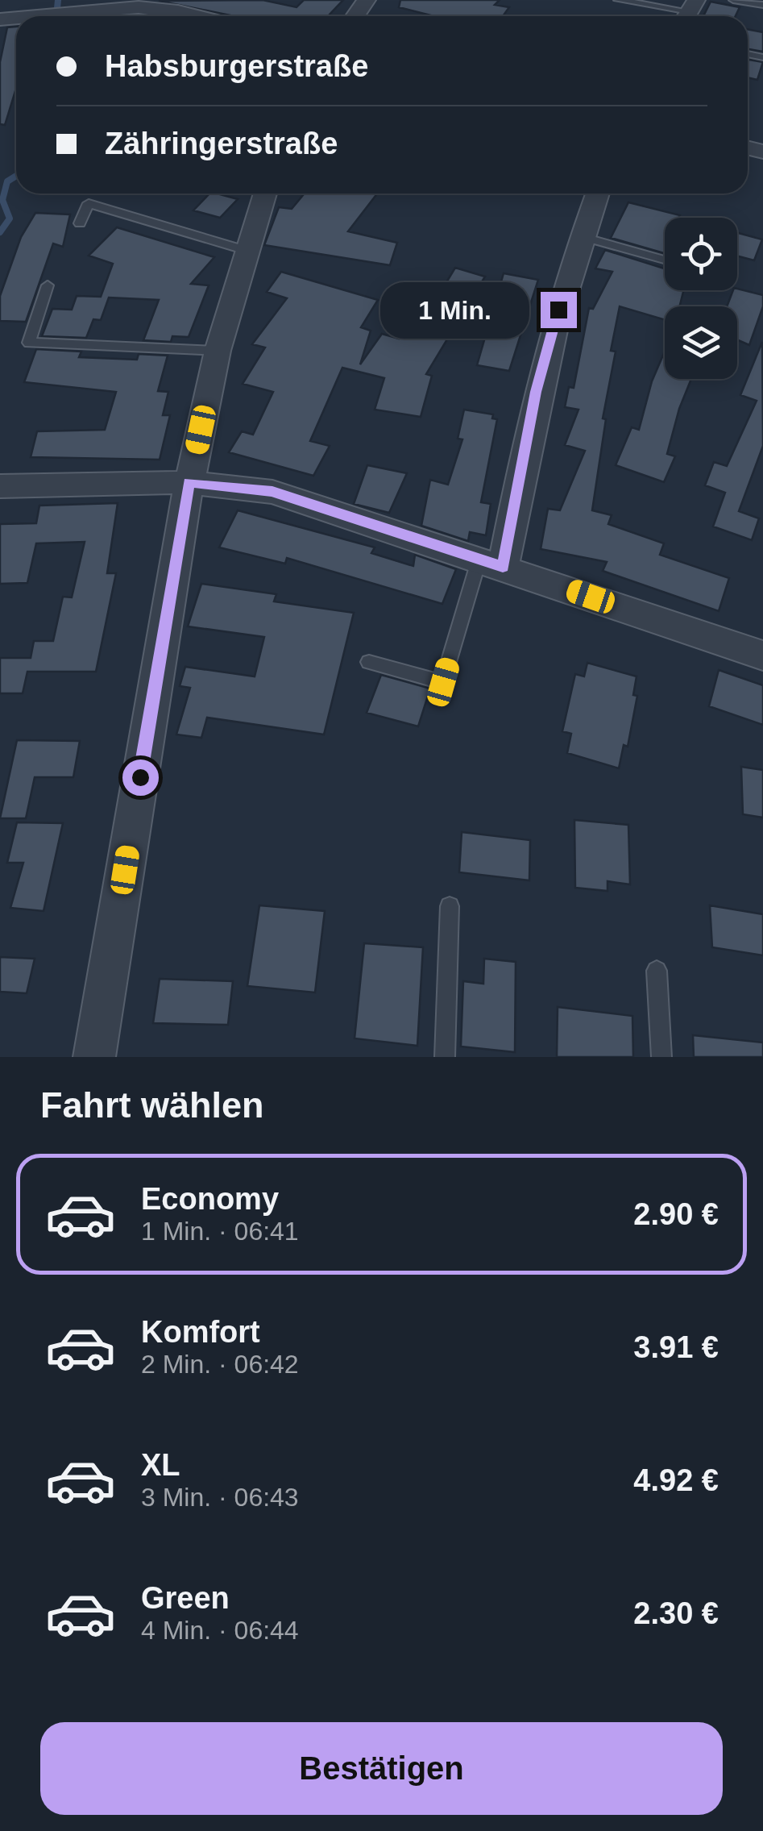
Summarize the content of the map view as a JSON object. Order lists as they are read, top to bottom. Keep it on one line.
{"page":{"banner":["Habsburgerstraße","Zähringerstraße"],"bubble":"1 Min.","heading":"Fahrt wählen","list":[{"name":"Economy","note":"1 Min. · 06:41","value":"2.90 €"},{"name":"Komfort","note":"2 Min. · 06:42","value":"3.91 €"},{"name":"XL","note":"3 Min. · 06:43","value":"4.92 €"},{"name":"Green","note":"4 Min. · 06:44","value":"2.30 €"}],"buttons":"Bestätigen"}}
